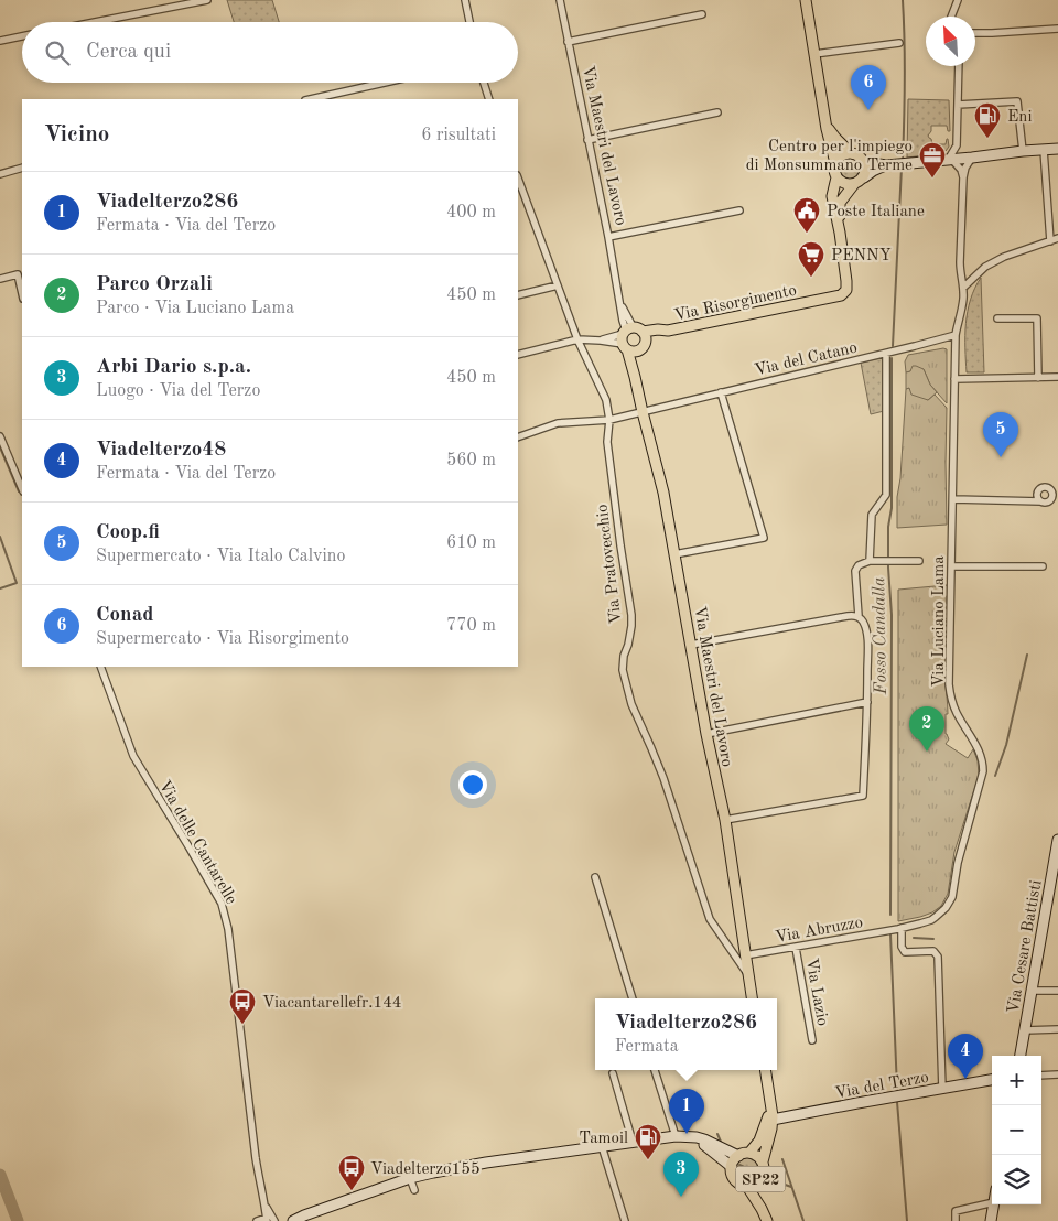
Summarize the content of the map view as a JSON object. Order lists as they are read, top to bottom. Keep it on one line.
{"streets":{"main road":["Via Maestri del Lavoro","Via Risorgimento","SP22"],"street":["Via del Catano","Via Pratovecchio","Via Luciano Lama","Via delle Cantarelle","Via Abruzzo","Via Cesare Battisti","Via Lazio","Via del Terzo"]},"crossings":[["Via Maestri del Lavoro","Via Risorgimento"],["Via Maestri del Lavoro","Via del Catano"],["Via Maestri del Lavoro","Via Pratovecchio"],["Via Maestri del Lavoro","Via Abruzzo"],["Via del Catano","Via Pratovecchio"],["Via del Catano","Via Luciano Lama"],["Via Luciano Lama","Via Abruzzo"],["Via Abruzzo","Via Lazio"]],"water":["Fosso Candalla"],"places":{"fuel station":["Eni","Tamoil"],"office":["Centro per l'impiego di Monsummano Terme"],"public building":["Poste Italiane"],"supermarket":["PENNY"],"bus stop":["Viacantarellefr.144","Viadelterzo155"]},"north":"top left","page":{"search":"Cerca qui","pins":["6","5","2","4","1","3"],"heading":["Vicino","6 risultati"],"list":[{"mark":"1","name":"Viadelterzo286","note":"Fermata · Via del Terzo","value":"400 m"},{"mark":"2","name":"Parco Orzali","note":"Parco · Via Luciano Lama","value":"450 m"},{"mark":"3","name":"Arbi Dario s.p.a.","note":"Luogo · Via del Terzo","value":"450 m"},{"mark":"4","name":"Viadelterzo48","note":"Fermata · Via del Terzo","value":"560 m"},{"mark":"5","name":"Coop.fi","note":"Supermercato · Via Italo Calvino","value":"610 m"},{"mark":"6","name":"Conad","note":"Supermercato · Via Risorgimento","value":"770 m"}],"popup":["Viadelterzo286","Fermata"],"map_buttons":["+","−"]}}
